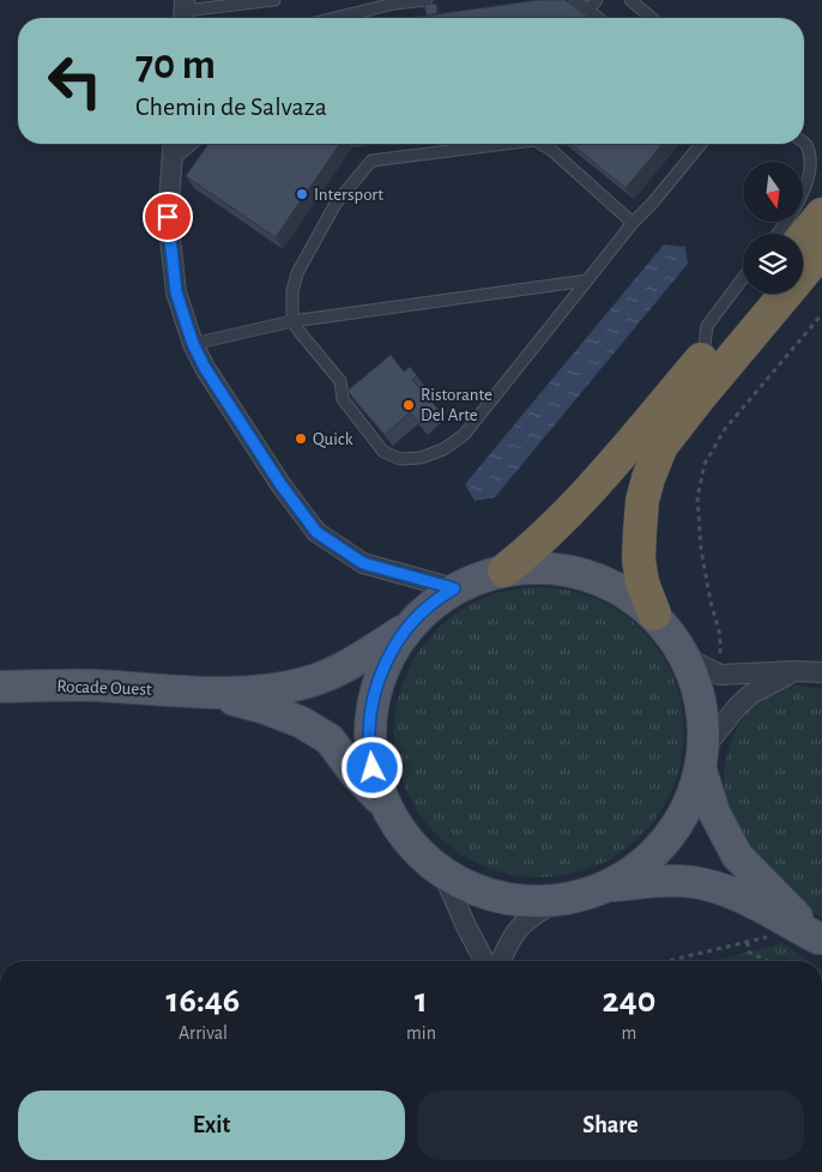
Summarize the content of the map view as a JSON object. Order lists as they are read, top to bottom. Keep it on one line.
{"streets":{"main road":["Rocade Ouest"]},"places":["Intersport","Ristorante Del Arte","Quick"],"north":"bottom","page":{"turn":["70 m","Chemin de Salvaza"],"eta":["16:46","Arrival","1","min","240","m"],"buttons":["Exit","Share"]}}
